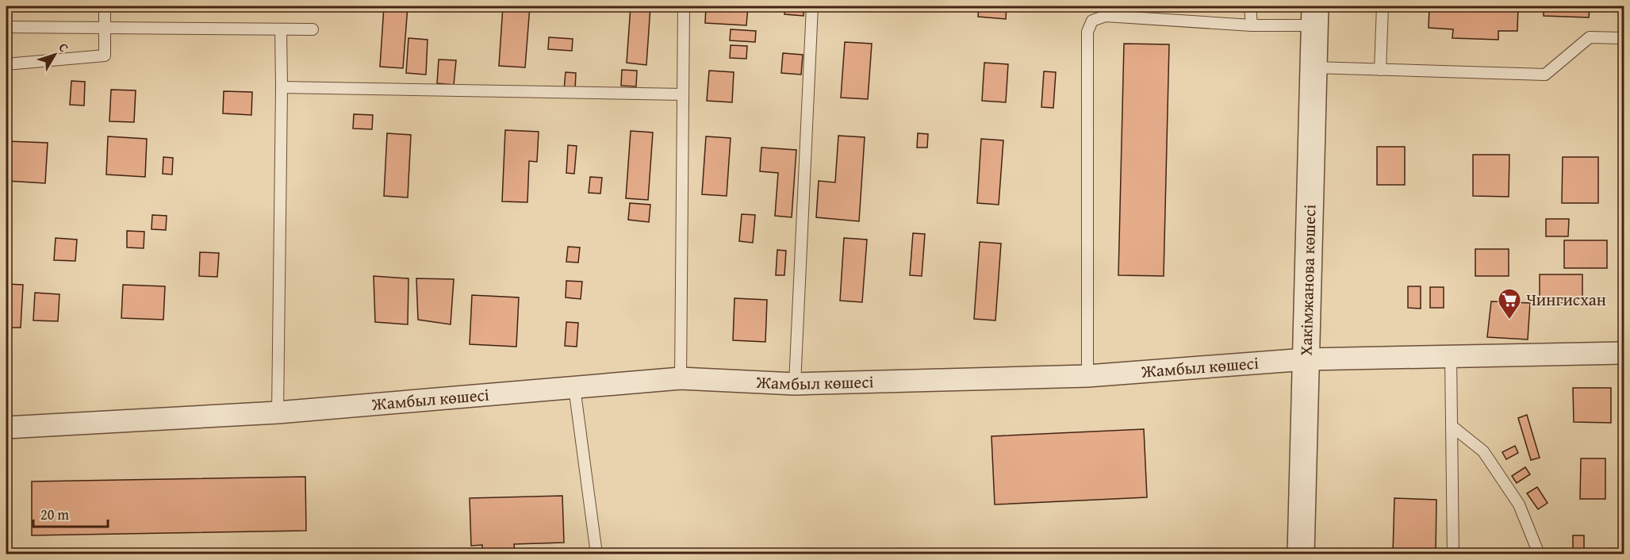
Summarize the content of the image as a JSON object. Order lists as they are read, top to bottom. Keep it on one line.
{"streets":{"street":["Хакімжанова көшесі","Жамбыл көшесі"]},"crossings":[["Хакімжанова көшесі","Жамбыл көшесі"]],"places":{"supermarket":["Чингисхан"]},"scale_bar":"20 m","north":"top right"}
